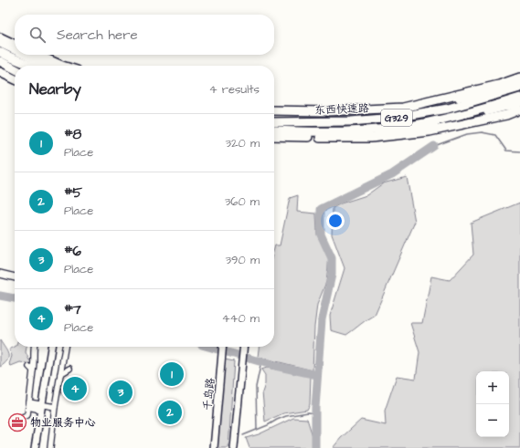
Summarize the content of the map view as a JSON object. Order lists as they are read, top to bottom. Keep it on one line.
{"streets":{"main road":["东西快速路","G329"],"street":["千岛路"]},"places":{"office":["物业服务中心"]},"page":{"search":"Search here","heading":["Nearby","4 results"],"list":[{"mark":"1","name":"#8","note":"Place","value":"320 m"},{"mark":"2","name":"#5","note":"Place","value":"360 m"},{"mark":"3","name":"#6","note":"Place","value":"390 m"},{"mark":"4","name":"#7","note":"Place","value":"440 m"}],"pins":["1","4","3","2"],"map_buttons":["+","−"]}}
